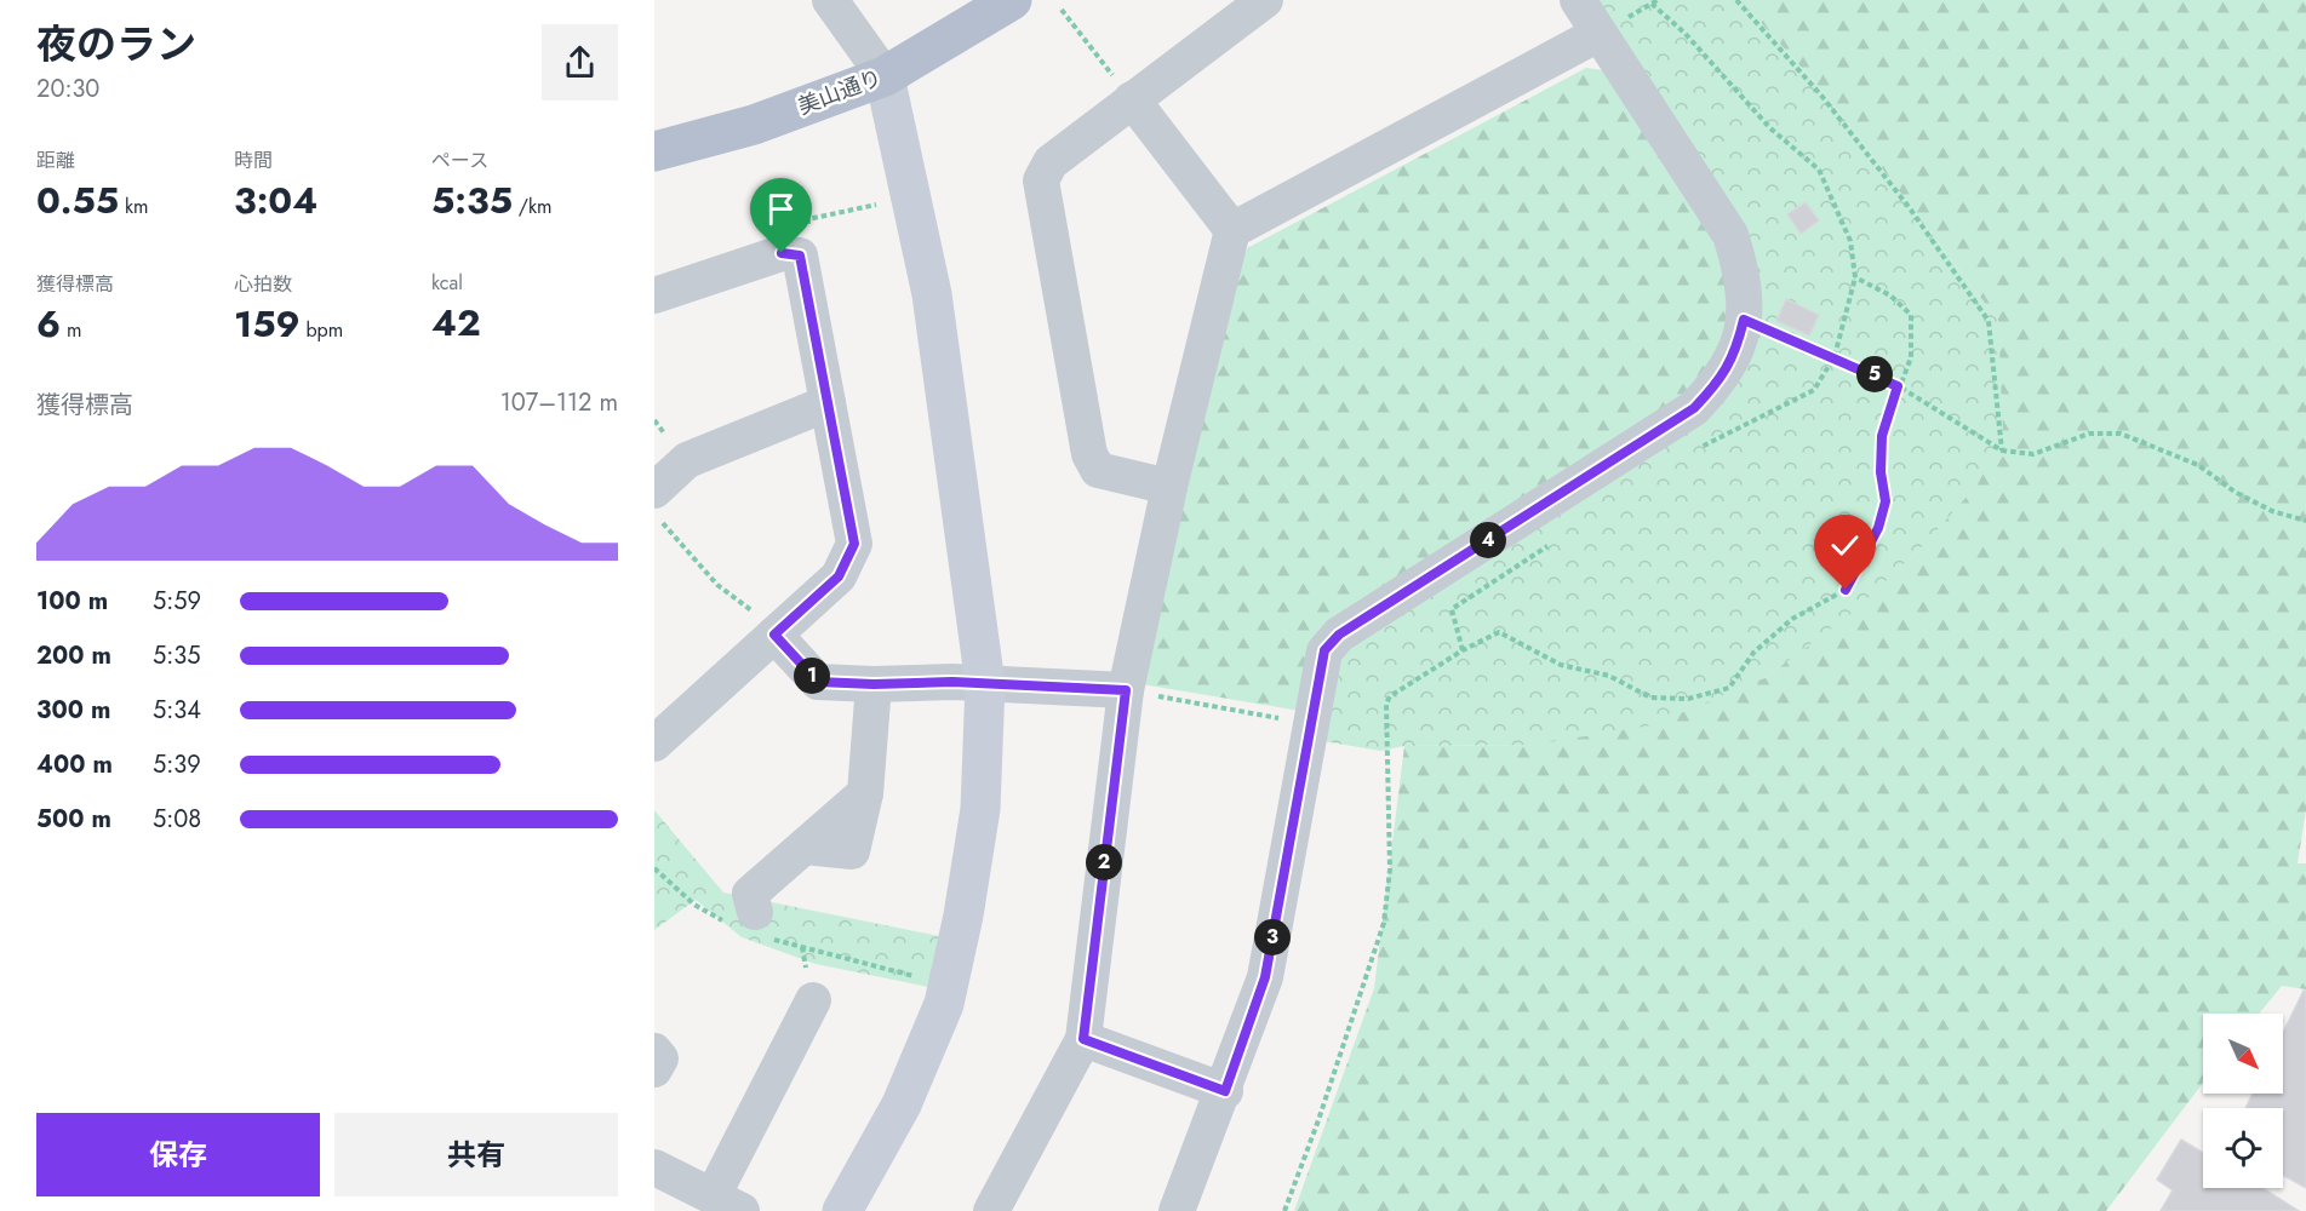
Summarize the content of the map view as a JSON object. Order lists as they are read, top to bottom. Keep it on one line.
{"streets":{"main road":["美山通り"]},"north":"bottom right","page":{"heading":["夜のラン","20:30"],"stats":[["距離","0.55 km"],["時間","3:04"],["ペース","5:35 /km"],["獲得標高","6 m"],["心拍数","159 bpm"],["kcal","42"]],"pins":["5","4","1","2","3"],"chart":["獲得標高","107–112 m"],"list":[{"name":"100 m","note":"5:59"},{"name":"200 m","note":"5:35"},{"name":"300 m","note":"5:34"},{"name":"400 m","note":"5:39"},{"name":"500 m","note":"5:08"}],"buttons":["保存","共有"]}}
